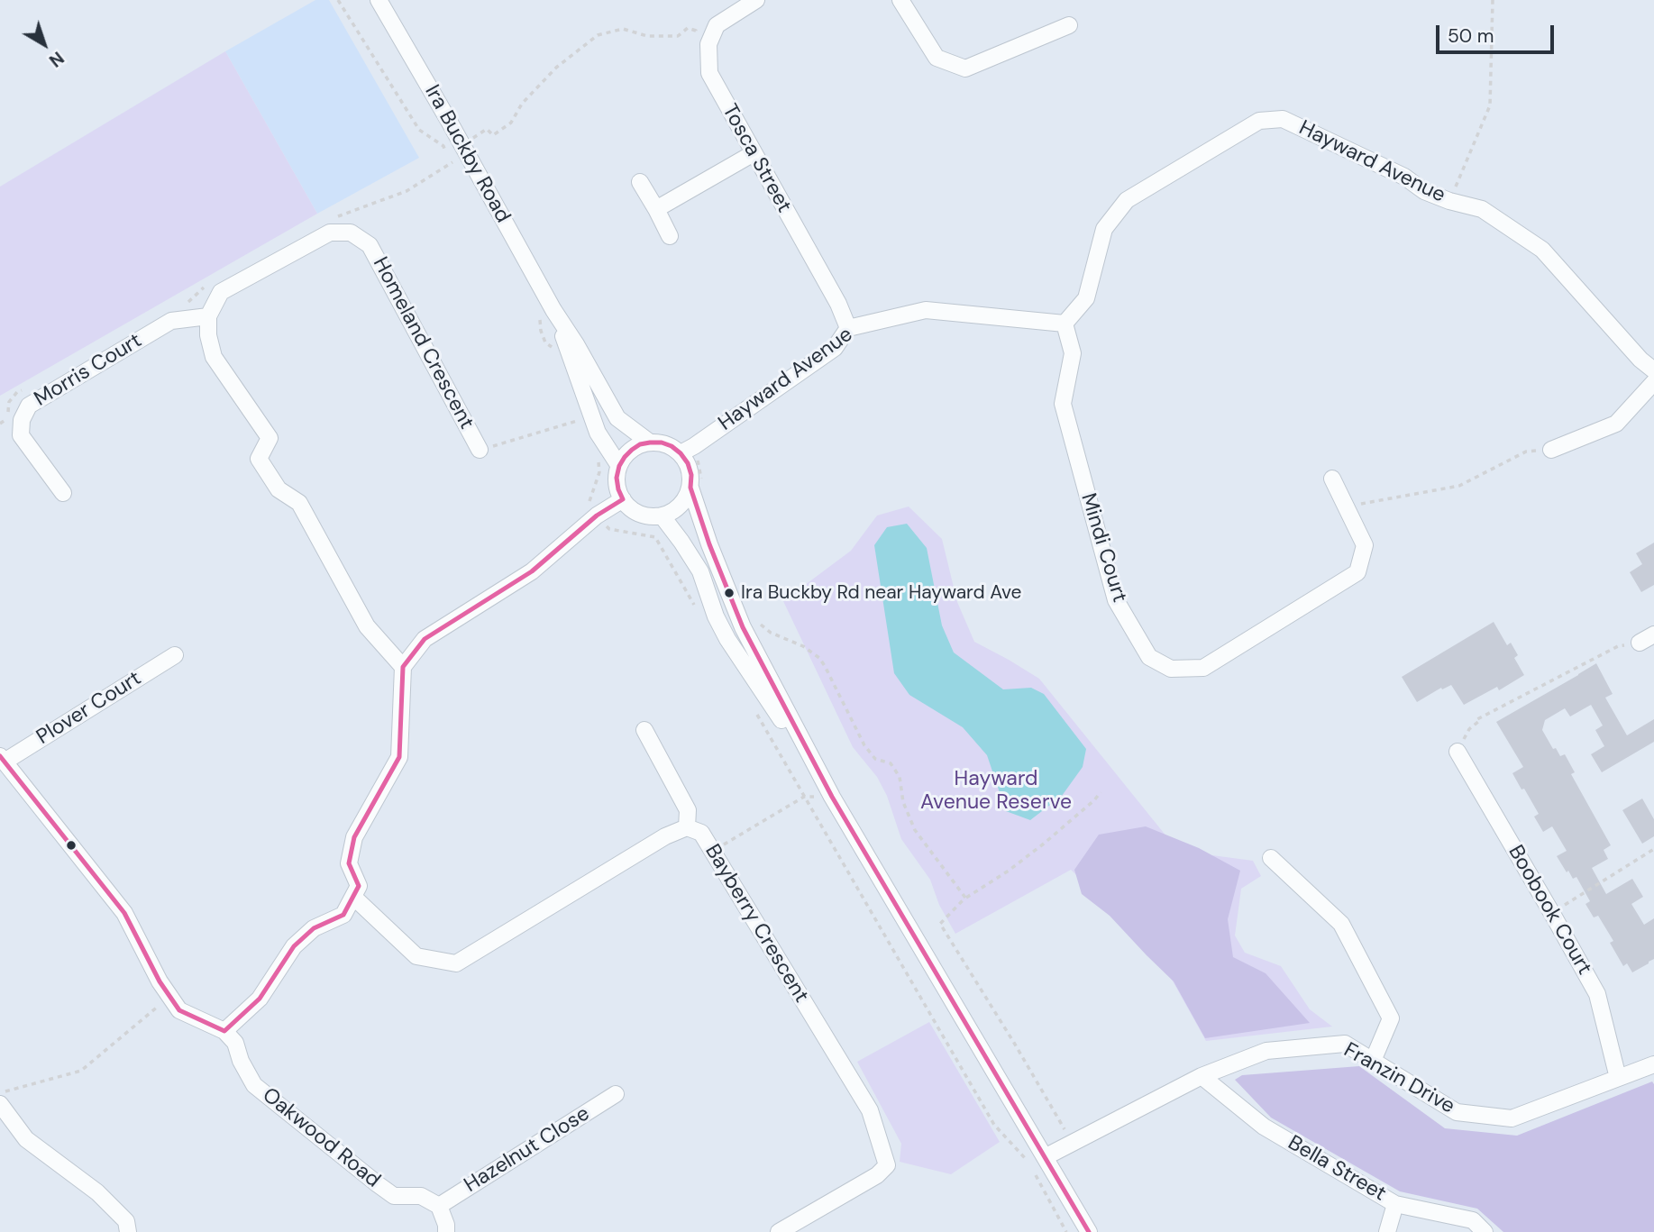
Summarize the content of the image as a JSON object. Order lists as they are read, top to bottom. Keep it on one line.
{"streets":{"street":["Ira Buckby Road","Tosca Street","Hayward Avenue","Homeland Crescent","Morris Court","Mindi Court","Plover Court","Boobook Court","Bayberry Crescent","Franzin Drive","Oakwood Road","Hazelnut Close","Bella Street"]},"crossings":[["Ira Buckby Road","Hayward Avenue"],["Tosca Street","Hayward Avenue"],["Hayward Avenue","Mindi Court"],["Homeland Crescent","Morris Court"],["Boobook Court","Franzin Drive"],["Franzin Drive","Bella Street"],["Oakwood Road","Hazelnut Close"]],"parks":["Hayward Avenue Reserve"],"places":["Ira Buckby Rd near Hayward Ave"],"scale_bar":"50 m","north":"bottom right"}
